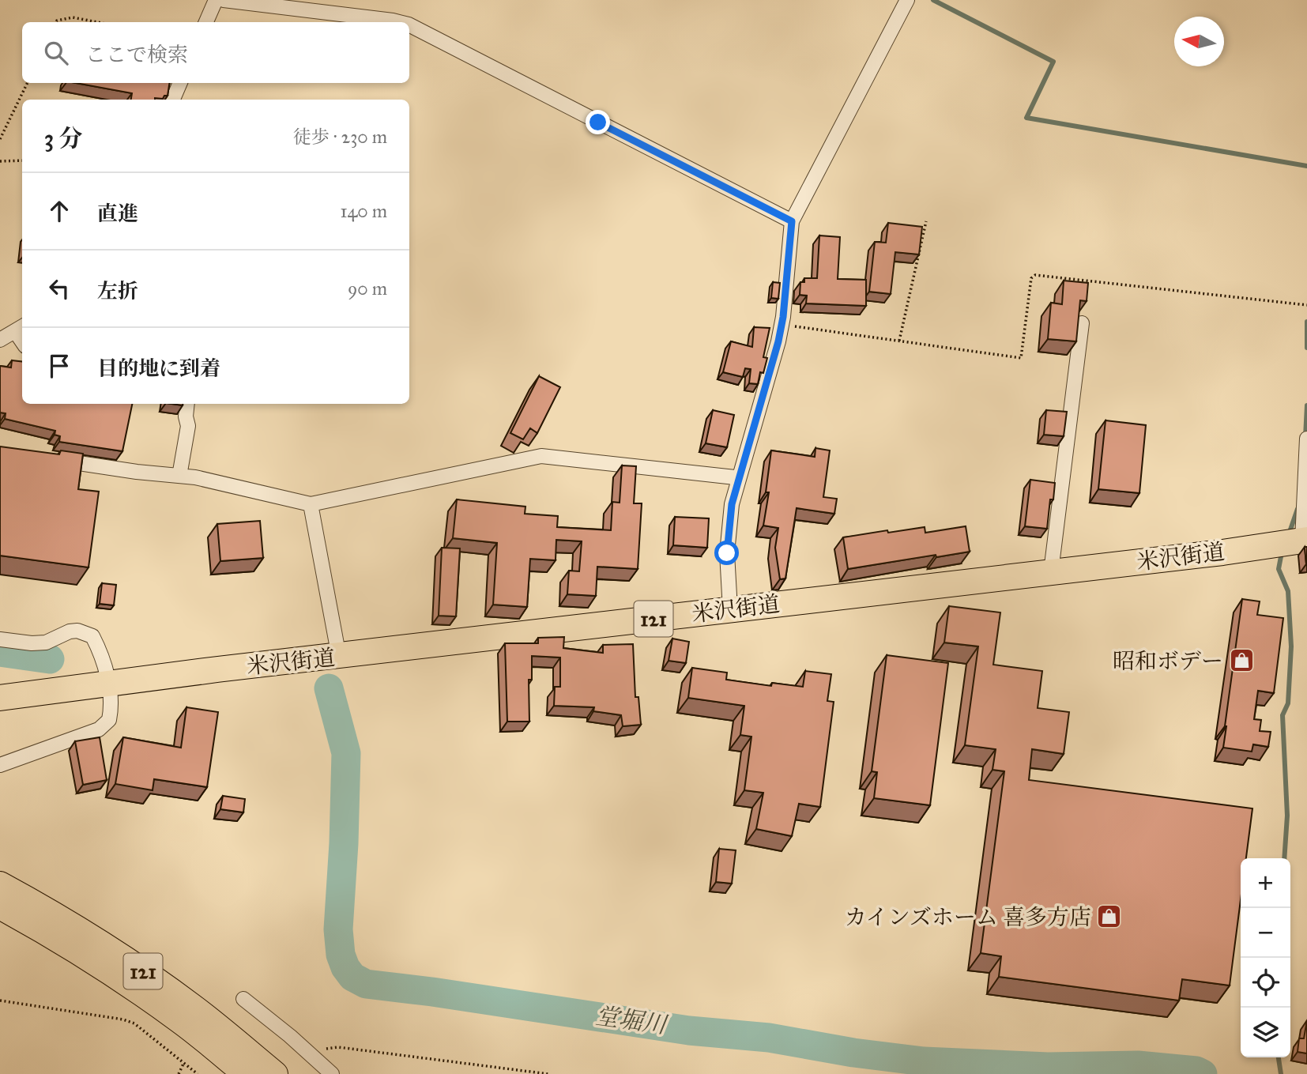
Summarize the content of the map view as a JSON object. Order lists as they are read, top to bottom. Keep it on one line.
{"streets":{"highway":["米沢街道","121"]},"water":["堂堀川"],"places":{"shop":["昭和ボデー","カインズホーム 喜多方店"]},"north":"left","page":{"search":"ここで検索","heading":["3 分","徒歩 · 230 m"],"list":[["直進","140 m"],["左折","90 m"],"目的地に到着"],"map_buttons":["+","−"]}}
